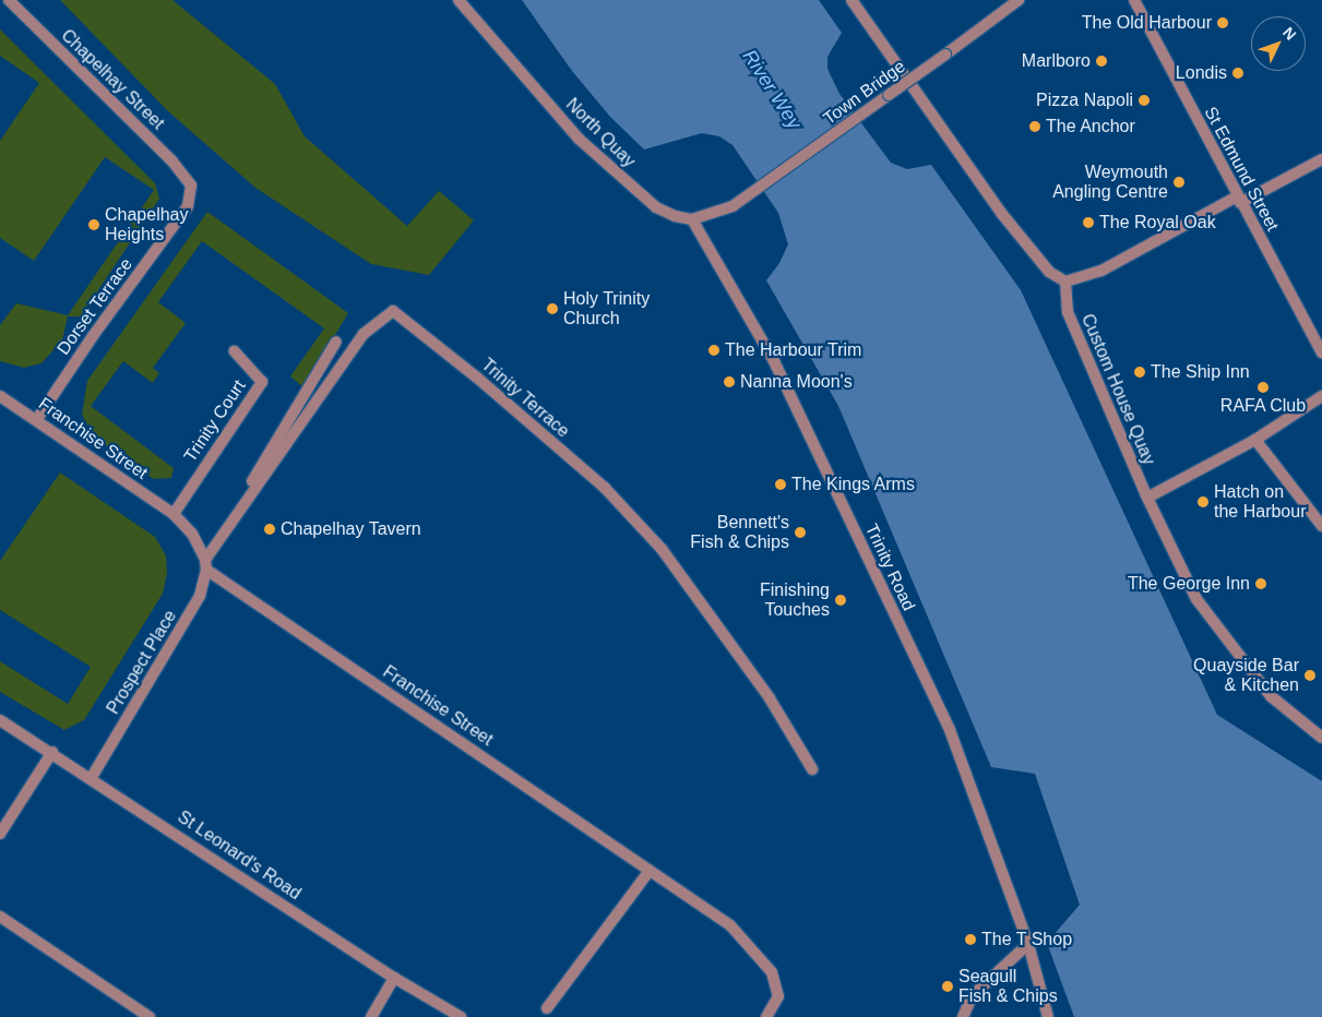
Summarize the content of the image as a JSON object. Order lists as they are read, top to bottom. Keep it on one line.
{"streets":{"street":["Chapelhay Street","Town Bridge","North Quay","St Edmund Street","Dorset Terrace","Custom House Quay","Trinity Terrace","Trinity Court","Franchise Street","Trinity Road","Prospect Place","St Leonard's Road"]},"crossings":[["Chapelhay Street","Dorset Terrace"],["Town Bridge","North Quay"],["Town Bridge","Trinity Road"],["North Quay","Trinity Road"],["Dorset Terrace","Franchise Street"],["Trinity Terrace","Franchise Street"],["Trinity Terrace","Prospect Place"],["Trinity Court","Franchise Street"],["Franchise Street","Prospect Place"],["Prospect Place","St Leonard's Road"]],"water":["River Wey"],"places":["The Old Harbour","Marlboro","Londis","Pizza Napoli","The Anchor","Weymouth Angling Centre","The Royal Oak","Chapelhay Heights","Holy Trinity Church","The Harbour Trim","The Ship Inn","Nanna Moon's","RAFA Club","The Kings Arms","Hatch on the Harbour","Chapelhay Tavern","Bennett's Fish & Chips","The George Inn","Finishing Touches","Quayside Bar & Kitchen","The T Shop","Seagull Fish & Chips"],"north":"top right"}
